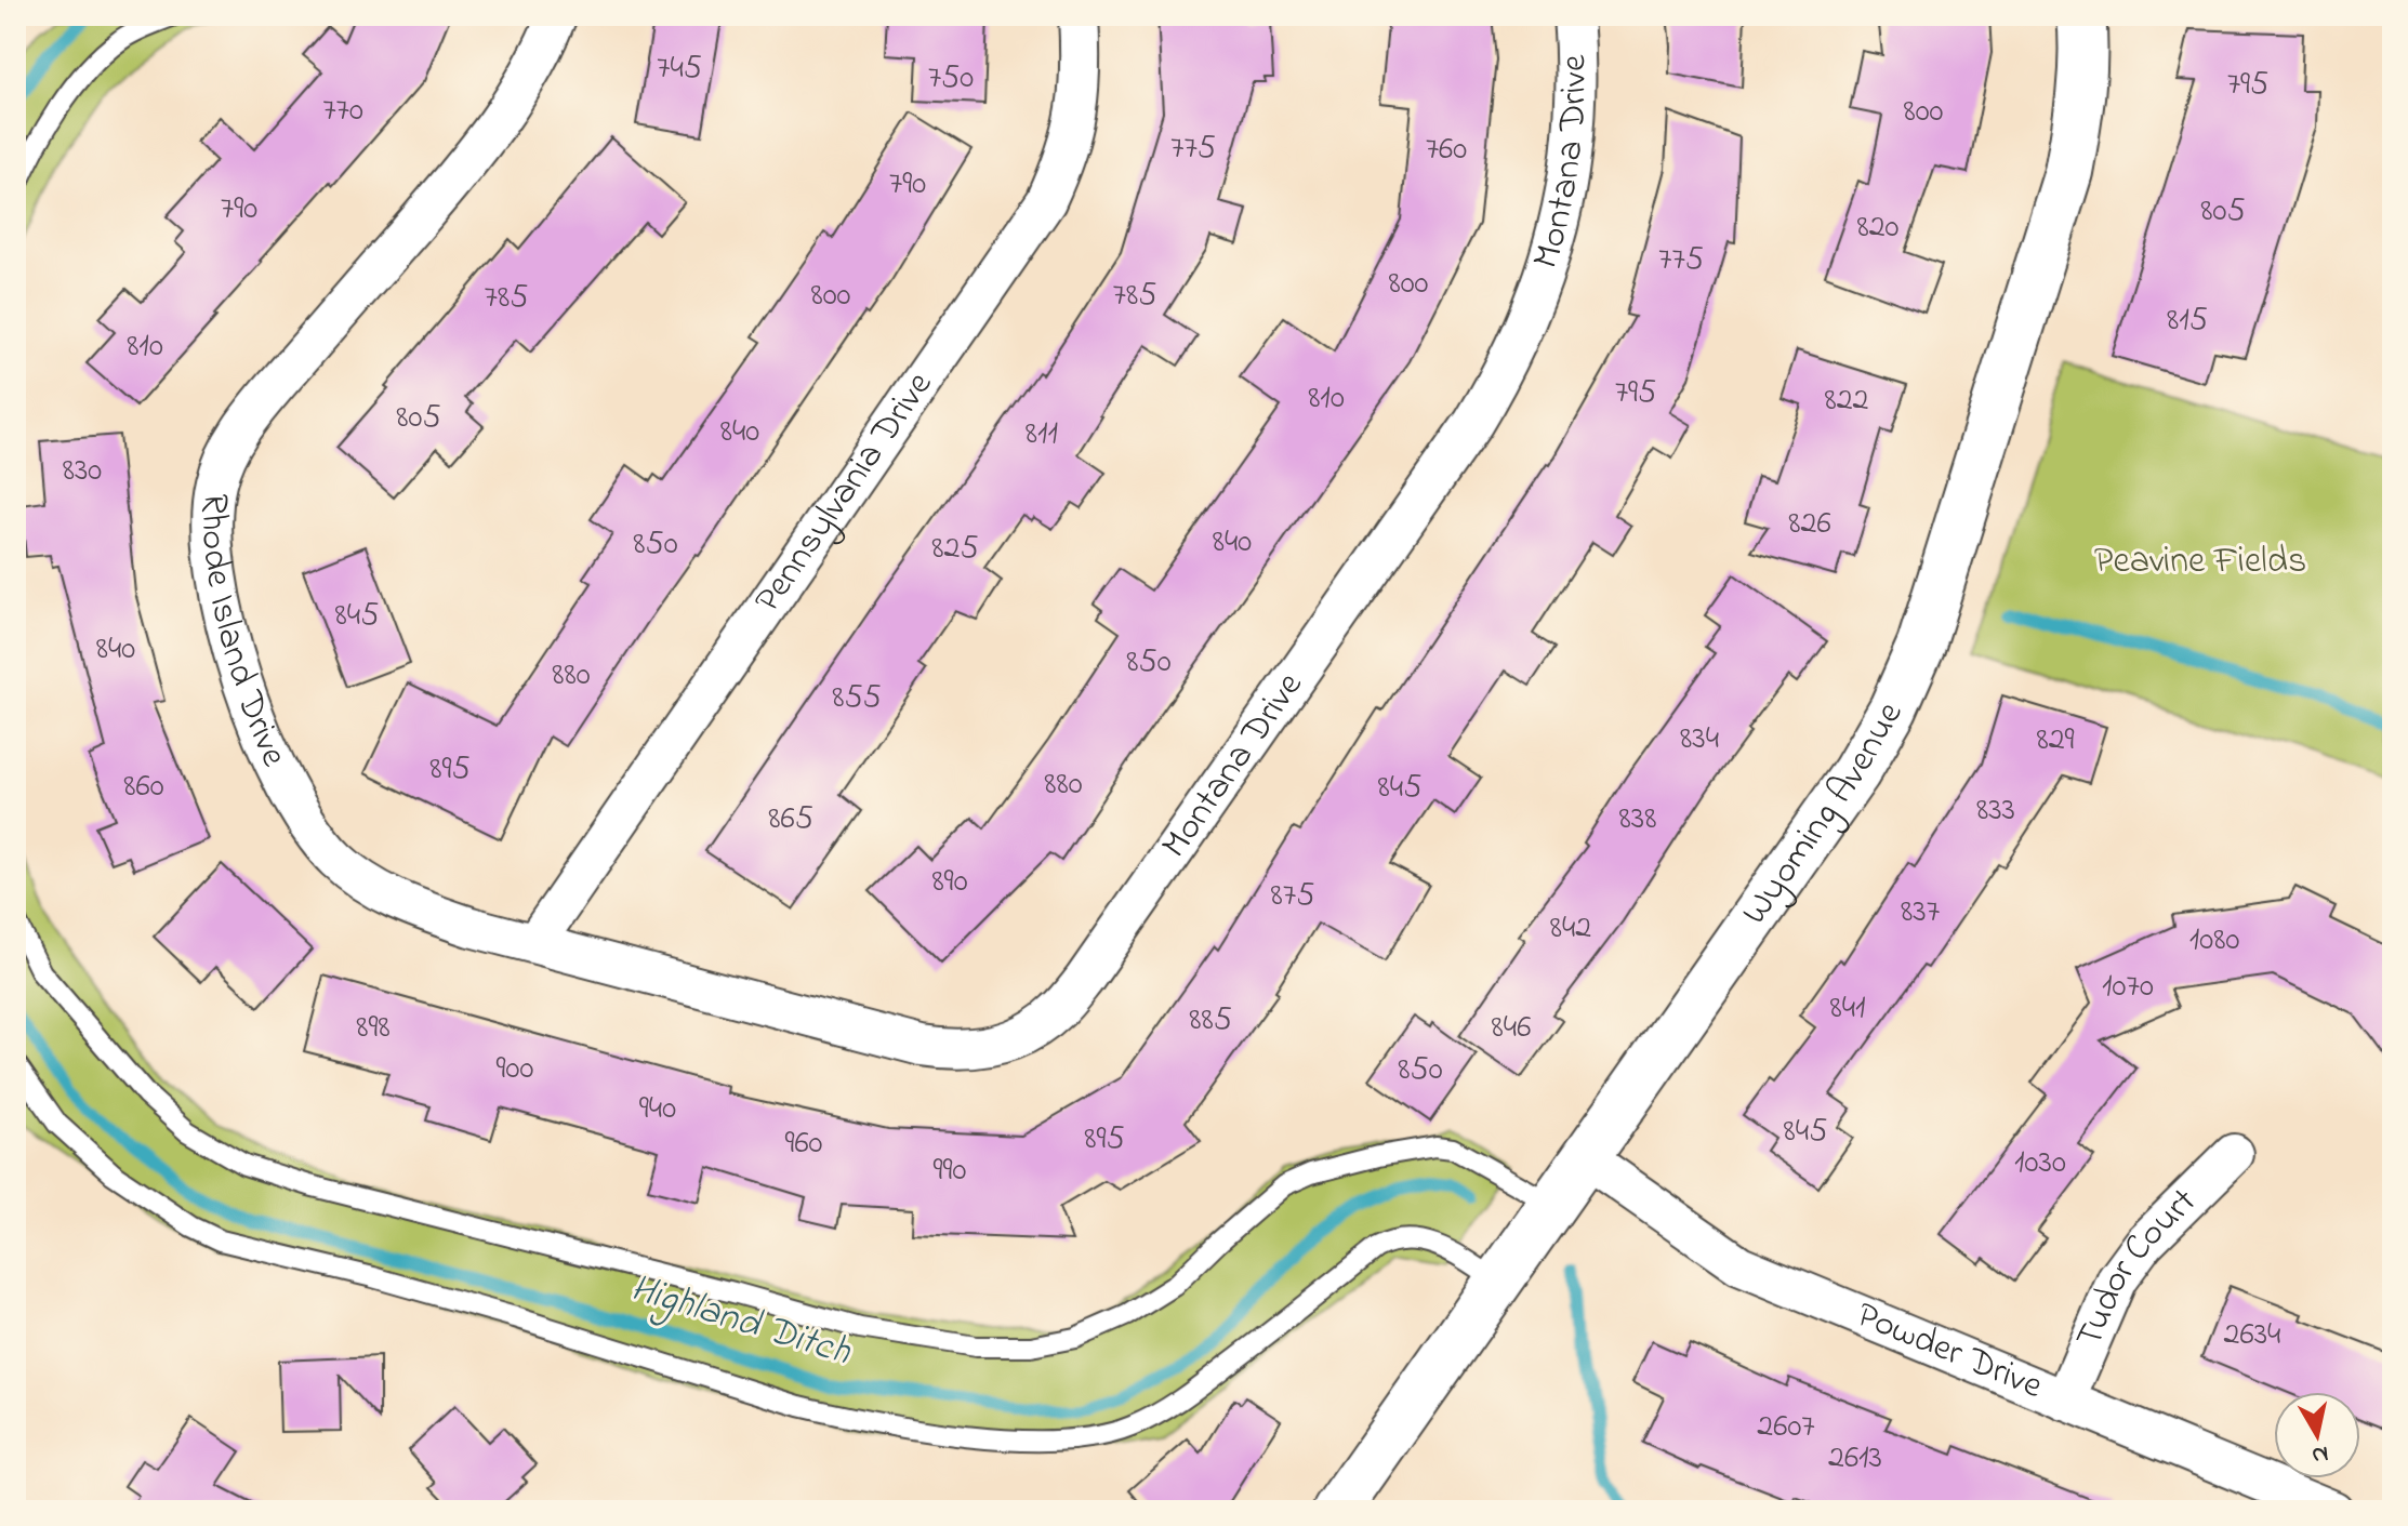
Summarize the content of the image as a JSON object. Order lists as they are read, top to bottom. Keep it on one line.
{"streets":{"street":["Montana Drive","Pennsylvania Drive","Rhode Island Drive","Wyoming Avenue","Tudor Court","Powder Drive"]},"crossings":[["Montana Drive","Pennsylvania Drive"],["Montana Drive","Rhode Island Drive"],["Pennsylvania Drive","Rhode Island Drive"],["Wyoming Avenue","Powder Drive"],["Tudor Court","Powder Drive"]],"water":["Highland Ditch"],"parks":["Peavine Fields"],"house_numbers":["745","750","795","770","800","775","760","790","790","805","820","775","800","800","785","785","815","810","795","810","822","805","840","811","830","826","840","850","825","845","840","850","880","855","834","829","895","880","860","845","833","865","838","890","875","837","842","1080","1070","841","885","898","846","900","850","940","845","895","960","1030","990","2634","2607","2613"],"north":"bottom"}
